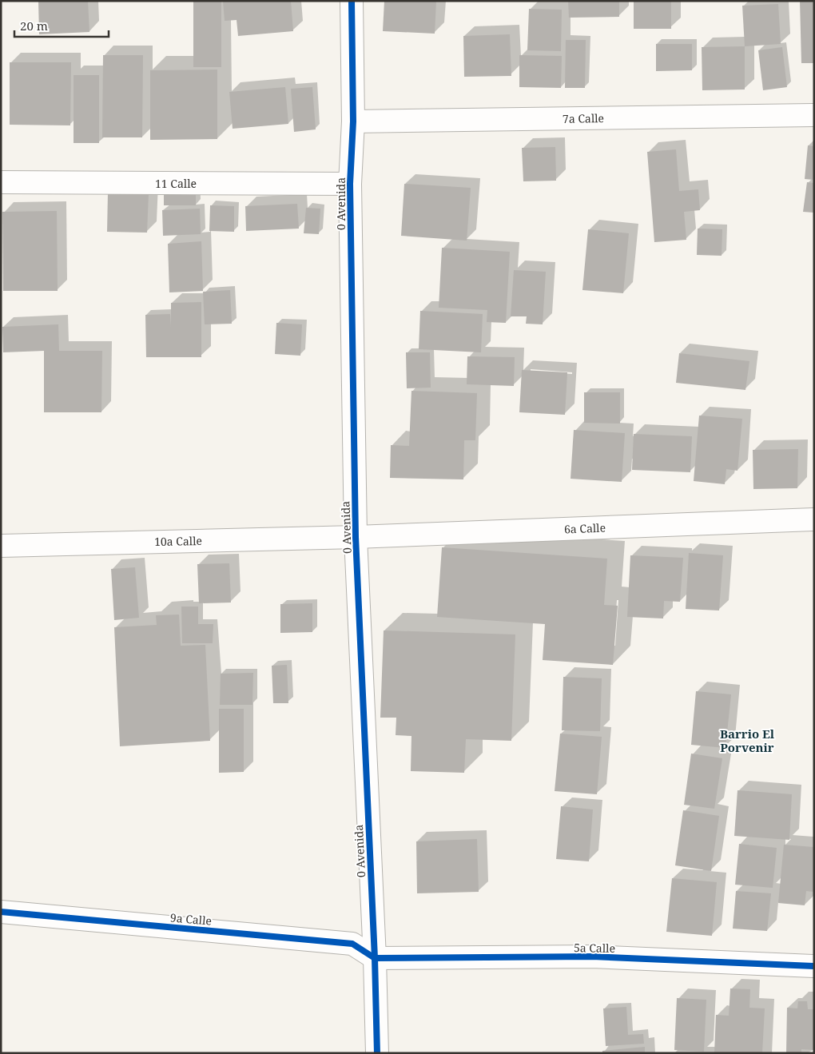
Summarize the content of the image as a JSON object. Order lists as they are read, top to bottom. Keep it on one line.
{"streets":{"street":["7a Calle","11 Calle","0 Avenida","6a Calle","10a Calle","9a Calle","5a Calle"]},"crossings":[["7a Calle","0 Avenida"],["11 Calle","0 Avenida"],["0 Avenida","6a Calle"],["0 Avenida","10a Calle"],["0 Avenida","9a Calle"],["0 Avenida","5a Calle"],["6a Calle","10a Calle"],["9a Calle","5a Calle"]],"districts":["Barrio El Porvenir"],"scale_bar":"20 m"}
